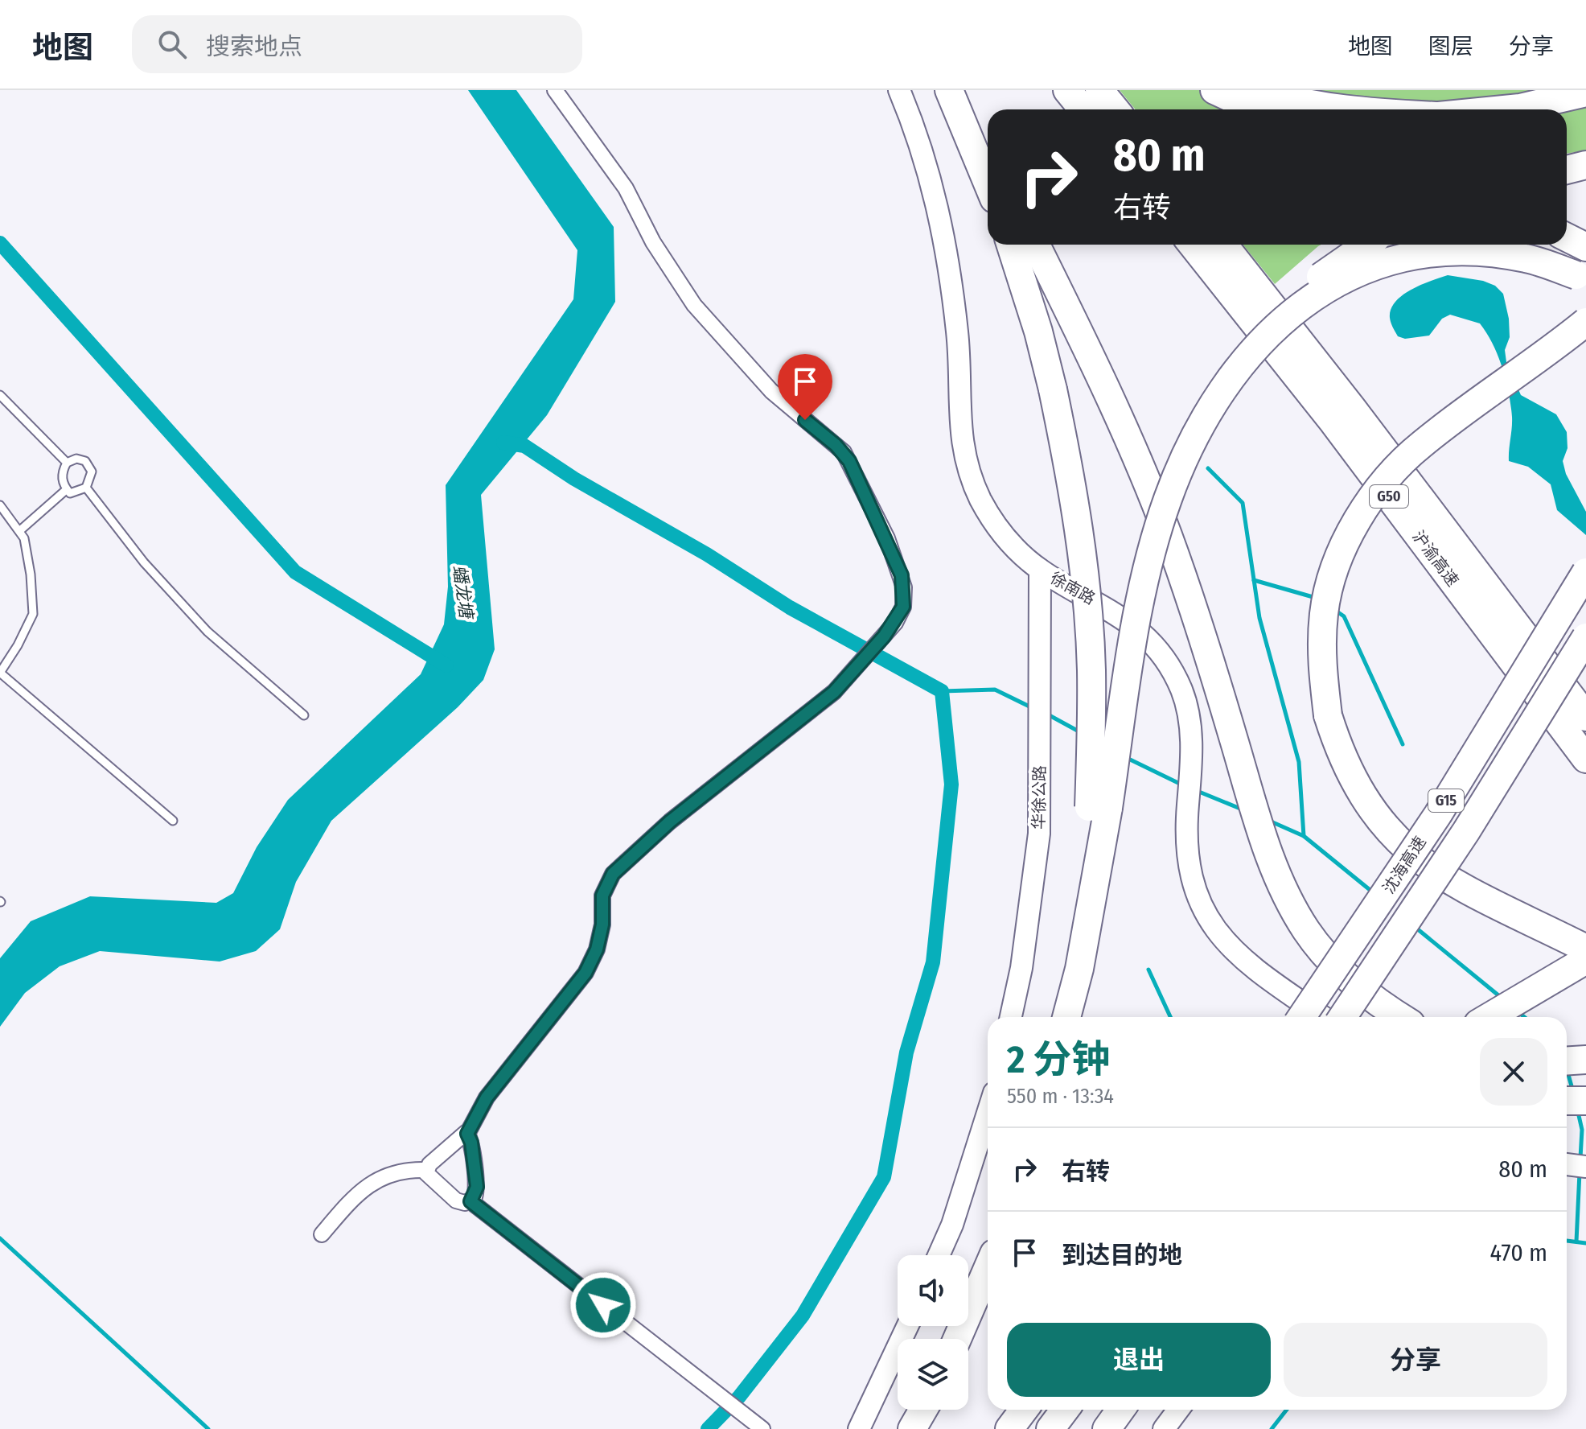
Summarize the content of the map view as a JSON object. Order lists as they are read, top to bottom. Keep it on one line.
{"streets":{"highway":["G50","沪渝高速","G15","沈海高速"],"street":["徐南路","华徐公路"]},"crossings":[["徐南路","华徐公路"]],"water":["蟠龙塘"],"page":{"header":"地图","search":"搜索地点","nav":["地图","图层","分享"],"turn":["80 m","右转"],"heading":["2 分钟","550 m · 13:34"],"list":[{"name":"右转","value":"80 m"},{"name":"到达目的地","value":"470 m"}],"buttons":["退出","分享"]}}
